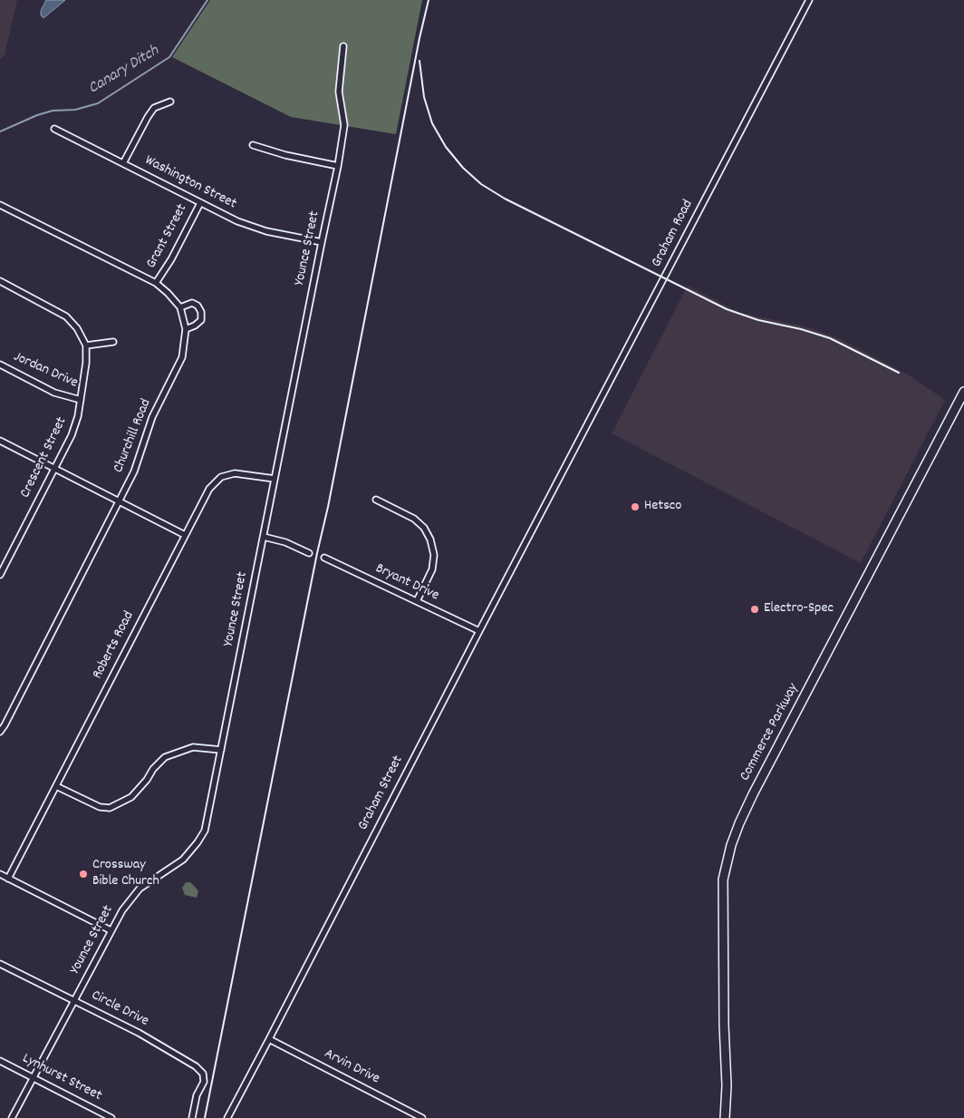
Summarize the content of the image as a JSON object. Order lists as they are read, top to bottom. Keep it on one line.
{"streets":{"street":["Washington Street","Graham Road","Grant Street","Younce Street","Jordan Drive","Churchill Road","Crescent Street","Bryant Drive","Roberts Road","Commerce Parkway","Graham Street","Circle Drive","Arvin Drive","Lynhurst Street"]},"crossings":[["Washington Street","Grant Street"],["Washington Street","Younce Street"],["Graham Road","Graham Street"],["Grant Street","Churchill Road"],["Younce Street","Roberts Road"],["Younce Street","Circle Drive"],["Younce Street","Lynhurst Street"],["Jordan Drive","Crescent Street"],["Bryant Drive","Graham Street"],["Graham Street","Arvin Drive"]],"water":["Canary Ditch"],"places":["Hetsco","Electro-Spec","Crossway Bible Church"]}
